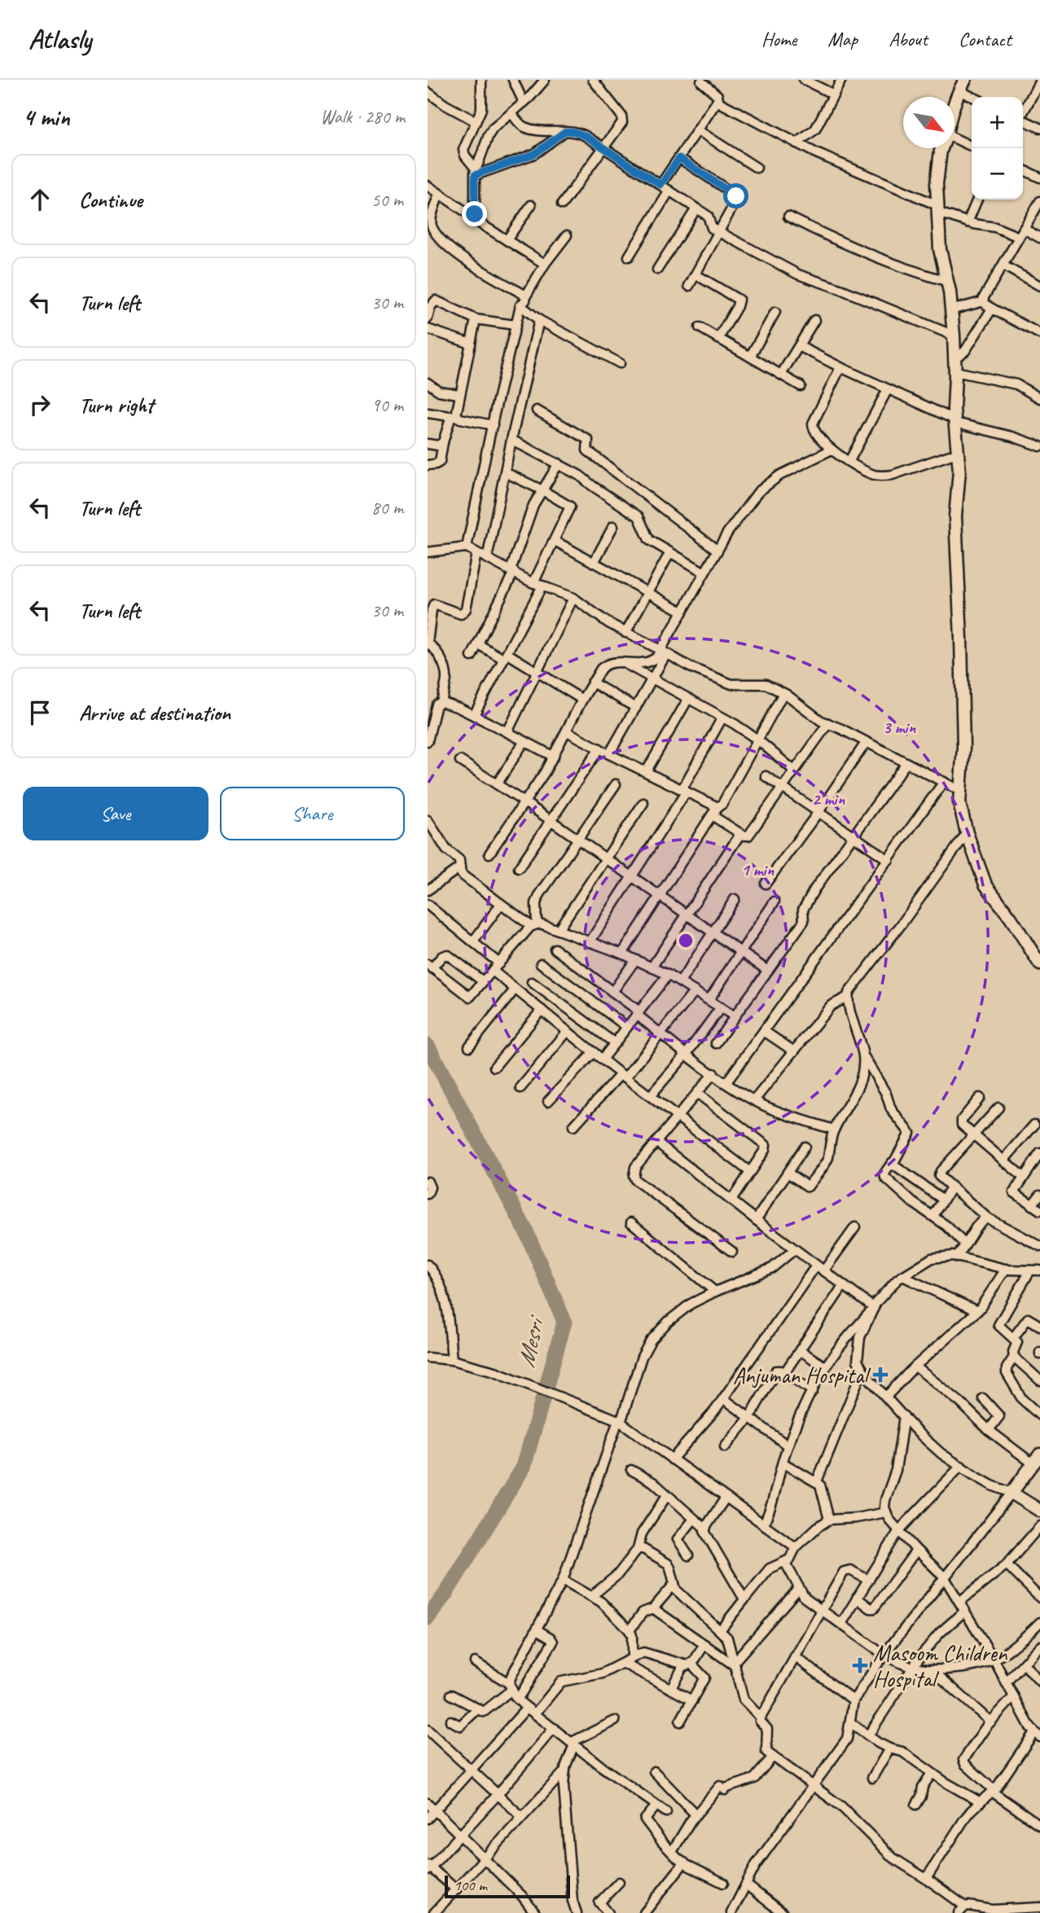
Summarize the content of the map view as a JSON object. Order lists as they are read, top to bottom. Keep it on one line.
{"water":["Mesri"],"places":{"health":["Anjuman Hospital","Masoom Children Hospital"]},"scale_bar":"100 m","north":"bottom right","page":{"header":"Atlasly","nav":["Home","Map","About","Contact"],"heading":["4 min","Walk · 280 m"],"map_buttons":["+","−"],"list":[["Continue","50 m"],["Turn left","30 m"],["Turn right","90 m"],["Turn left","80 m"],["Turn left","30 m"],"Arrive at destination"],"buttons":["Save","Share"],"scale":"100 m"},"rings":["3 min","2 min","1 min"]}
